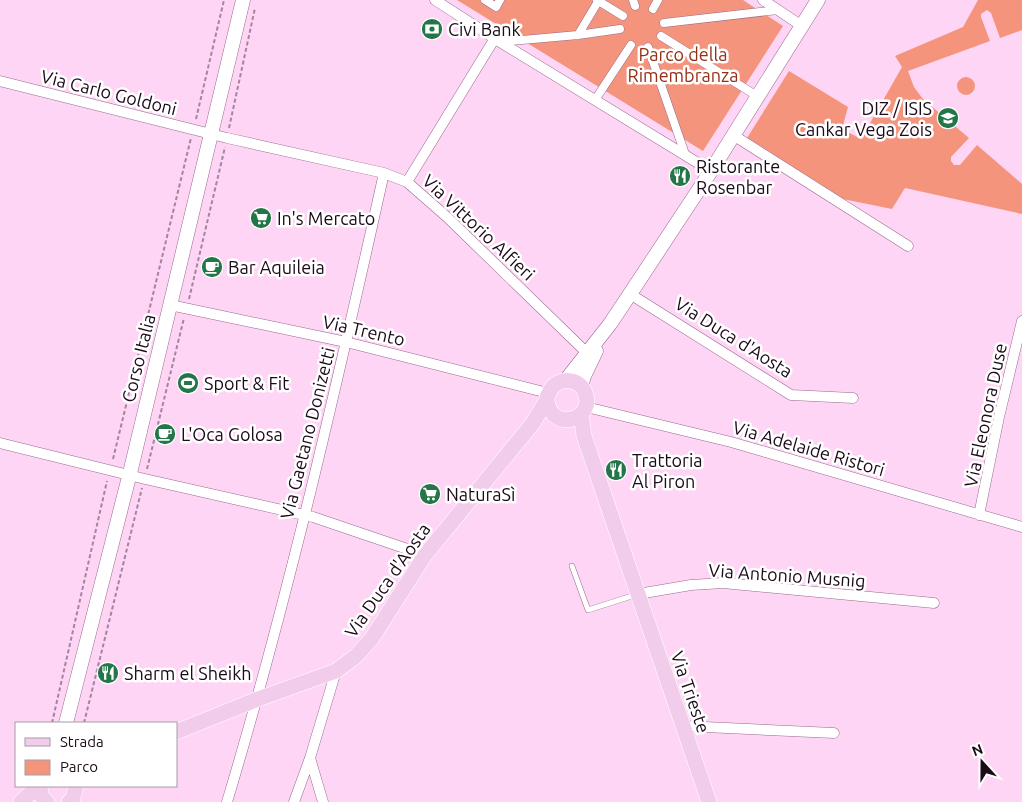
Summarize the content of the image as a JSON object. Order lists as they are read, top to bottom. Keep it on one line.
{"streets":{"main road":["Via Duca d'Aosta","Corso Italia","Via Trieste"],"street":["Via Carlo Goldoni","Via Vittorio Alfieri","Via Trento","Via Eleonora Duse","Via Gaetano Donizetti","Via Adelaide Ristori","Via Antonio Musnig"]},"crossings":[["Via Carlo Goldoni","Via Vittorio Alfieri"],["Via Carlo Goldoni","Corso Italia"],["Via Vittorio Alfieri","Via Duca d'Aosta"],["Via Vittorio Alfieri","Corso Italia"],["Via Vittorio Alfieri","Via Gaetano Donizetti"],["Via Trento","Via Duca d'Aosta"],["Via Trento","Corso Italia"],["Via Trento","Via Gaetano Donizetti"],["Via Trento","Via Adelaide Ristori"],["Via Trento","Via Trieste"],["Via Duca d'Aosta","Via Gaetano Donizetti"],["Via Duca d'Aosta","Via Adelaide Ristori"],["Via Duca d'Aosta","Via Trieste"],["Via Eleonora Duse","Via Adelaide Ristori"],["Via Adelaide Ristori","Via Trieste"],["Via Antonio Musnig","Via Trieste"]],"parks":["Parco della Rimembranza"],"places":{"bank":["Civi Bank"],"school or university":["DIZ / ISIS Cankar Vega Zois"],"restaurant":["Ristorante Rosenbar","Trattoria Al Piron","Sharm el Sheikh"],"supermarket":["In's Mercato","NaturaSì"],"cafe":["Bar Aquileia","L'Oca Golosa"],"sports":["Sport & Fit"]},"legend":["Strada","Parco"],"north":"top"}
